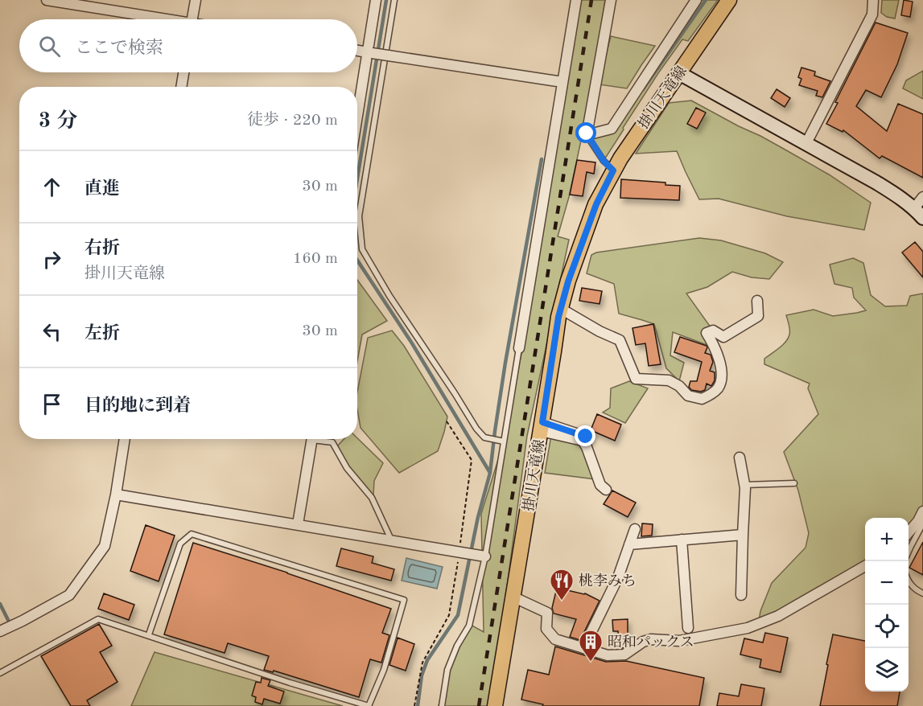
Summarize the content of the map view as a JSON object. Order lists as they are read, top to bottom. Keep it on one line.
{"streets":{"main road":["掛川天竜線"]},"places":{"restaurant":["桃李みち"],"building":["昭和パックス"]},"page":{"search":"ここで検索","heading":["3 分","徒歩 · 220 m"],"list":[["直進","30 m"],["右折","掛川天竜線","160 m"],["左折","30 m"],"目的地に到着"],"map_buttons":["+","−"]}}
